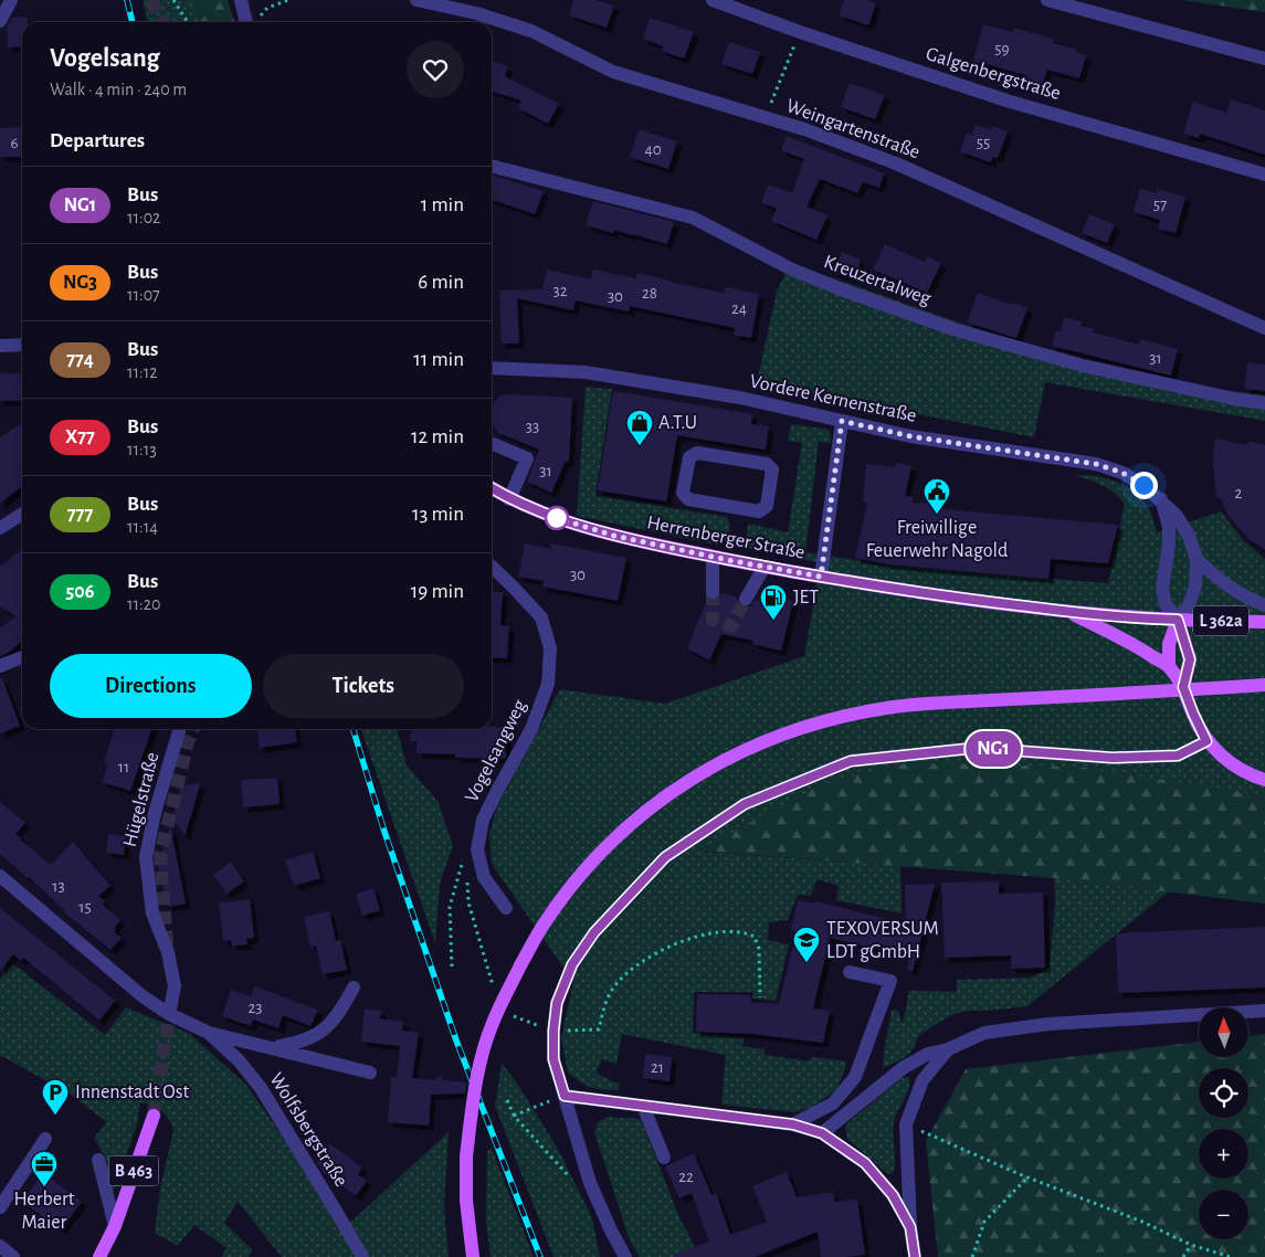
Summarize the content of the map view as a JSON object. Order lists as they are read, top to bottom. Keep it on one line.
{"streets":{"main road":["Herrenberger Straße","L 362a","B 463"],"street":["Galgenbergstraße","Weingartenstraße","Kreuzertalweg","Vordere Kernenstraße","Vogelsangweg","Hügelstraße","Wolfsbergstraße"]},"crossings":[["Vordere Kernenstraße","Herrenberger Straße"],["Hügelstraße","Wolfsbergstraße"]],"places":{"shop":["A.T.U"],"public building":["Freiwillige Feuerwehr Nagold"],"fuel station":["JET"],"school or university":["TEXOVERSUM LDT gGmbH"],"parking":["Innenstadt Ost"],"office":["Herbert Maier"]},"lines":["bus line NG1"],"house_numbers":["59","6","55","40","57","32","28","30","24","31","33","31","2","30","11","13","15","23","21","22"],"north":"top","page":{"on_map":"NG1","heading":[["Vogelsang","Walk · 4 min · 240 m"],"Departures"],"list":[{"mark":"NG1","name":"Bus","note":"11:02","value":"1 min"},{"mark":"NG3","name":"Bus","note":"11:07","value":"6 min"},{"mark":"774","name":"Bus","note":"11:12","value":"11 min"},{"mark":"X77","name":"Bus","note":"11:13","value":"12 min"},{"mark":"777","name":"Bus","note":"11:14","value":"13 min"},{"mark":"506","name":"Bus","note":"11:20","value":"19 min"}],"buttons":["Directions","Tickets"],"map_buttons":["+","−"]}}
